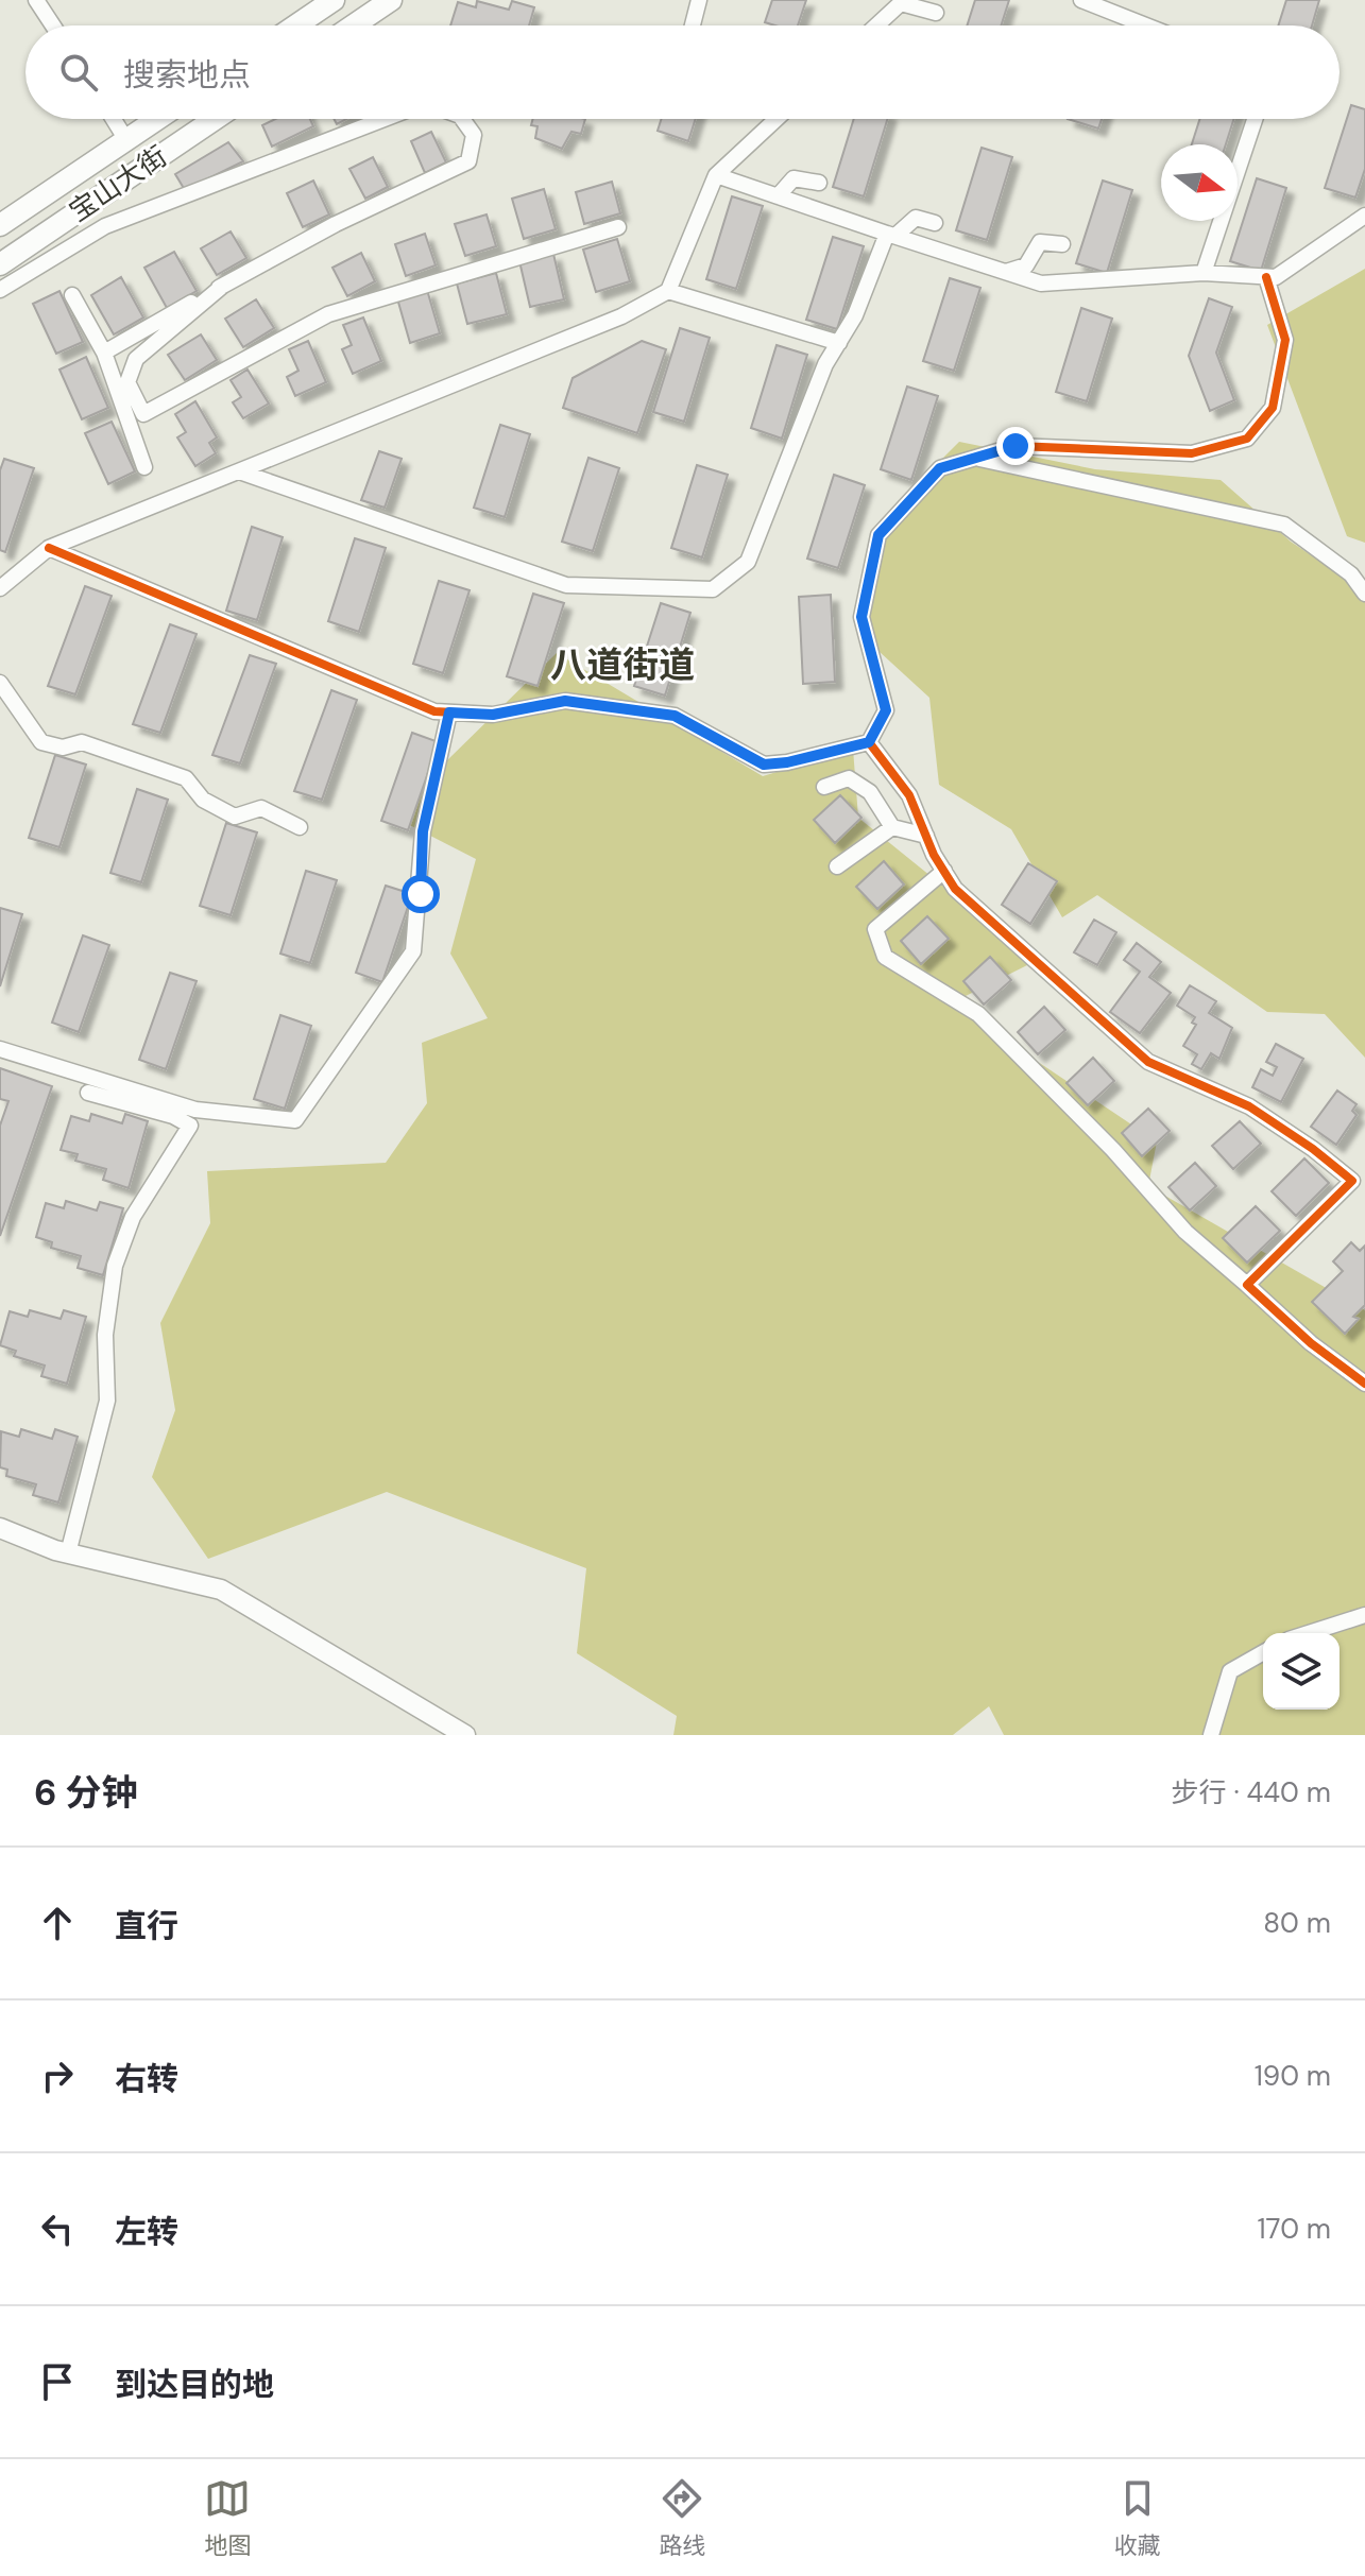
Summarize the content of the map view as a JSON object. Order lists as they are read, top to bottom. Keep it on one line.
{"streets":{"main road":["宝山大街"]},"districts":["八道街道"],"north":"right","page":{"search":"搜索地点","heading":["6 分钟","步行 · 440 m"],"list":[["直行","80 m"],["右转","190 m"],["左转","170 m"],"到达目的地"],"nav":["地图","路线","收藏"]}}
